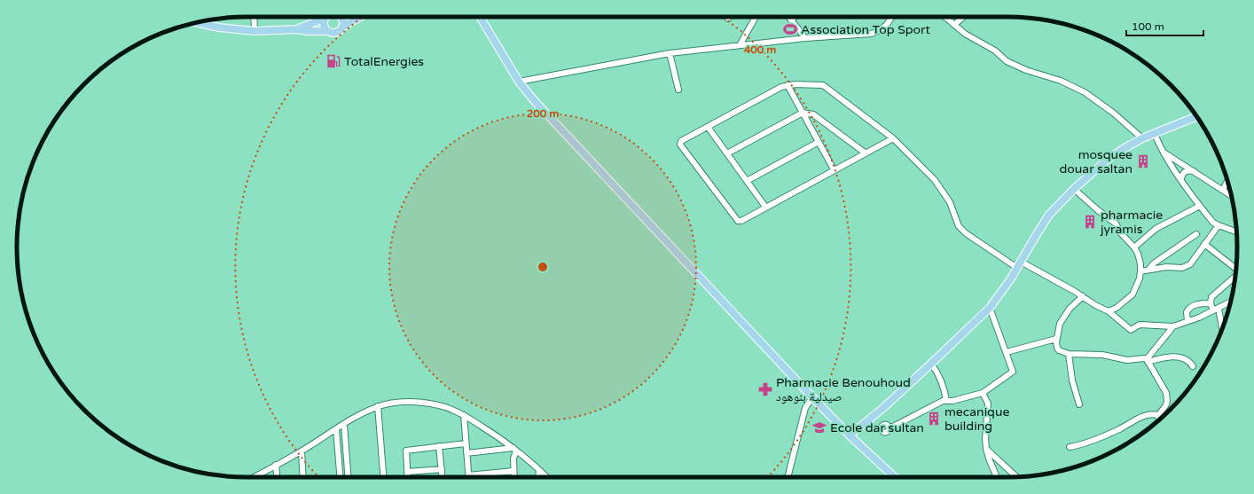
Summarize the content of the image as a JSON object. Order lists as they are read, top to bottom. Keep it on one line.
{"places":{"sports":["Association Top Sport"],"fuel station":["TotalEnergies"],"building":["mosquee douar saltan","pharmacie jyramis","mecanique building"],"pharmacy":["Pharmacie Benouhoud صيدلية بنوهود"],"school or university":["Ecole dar sultan"]},"scale_bar":"100 m","rings":["400 m","200 m"]}
